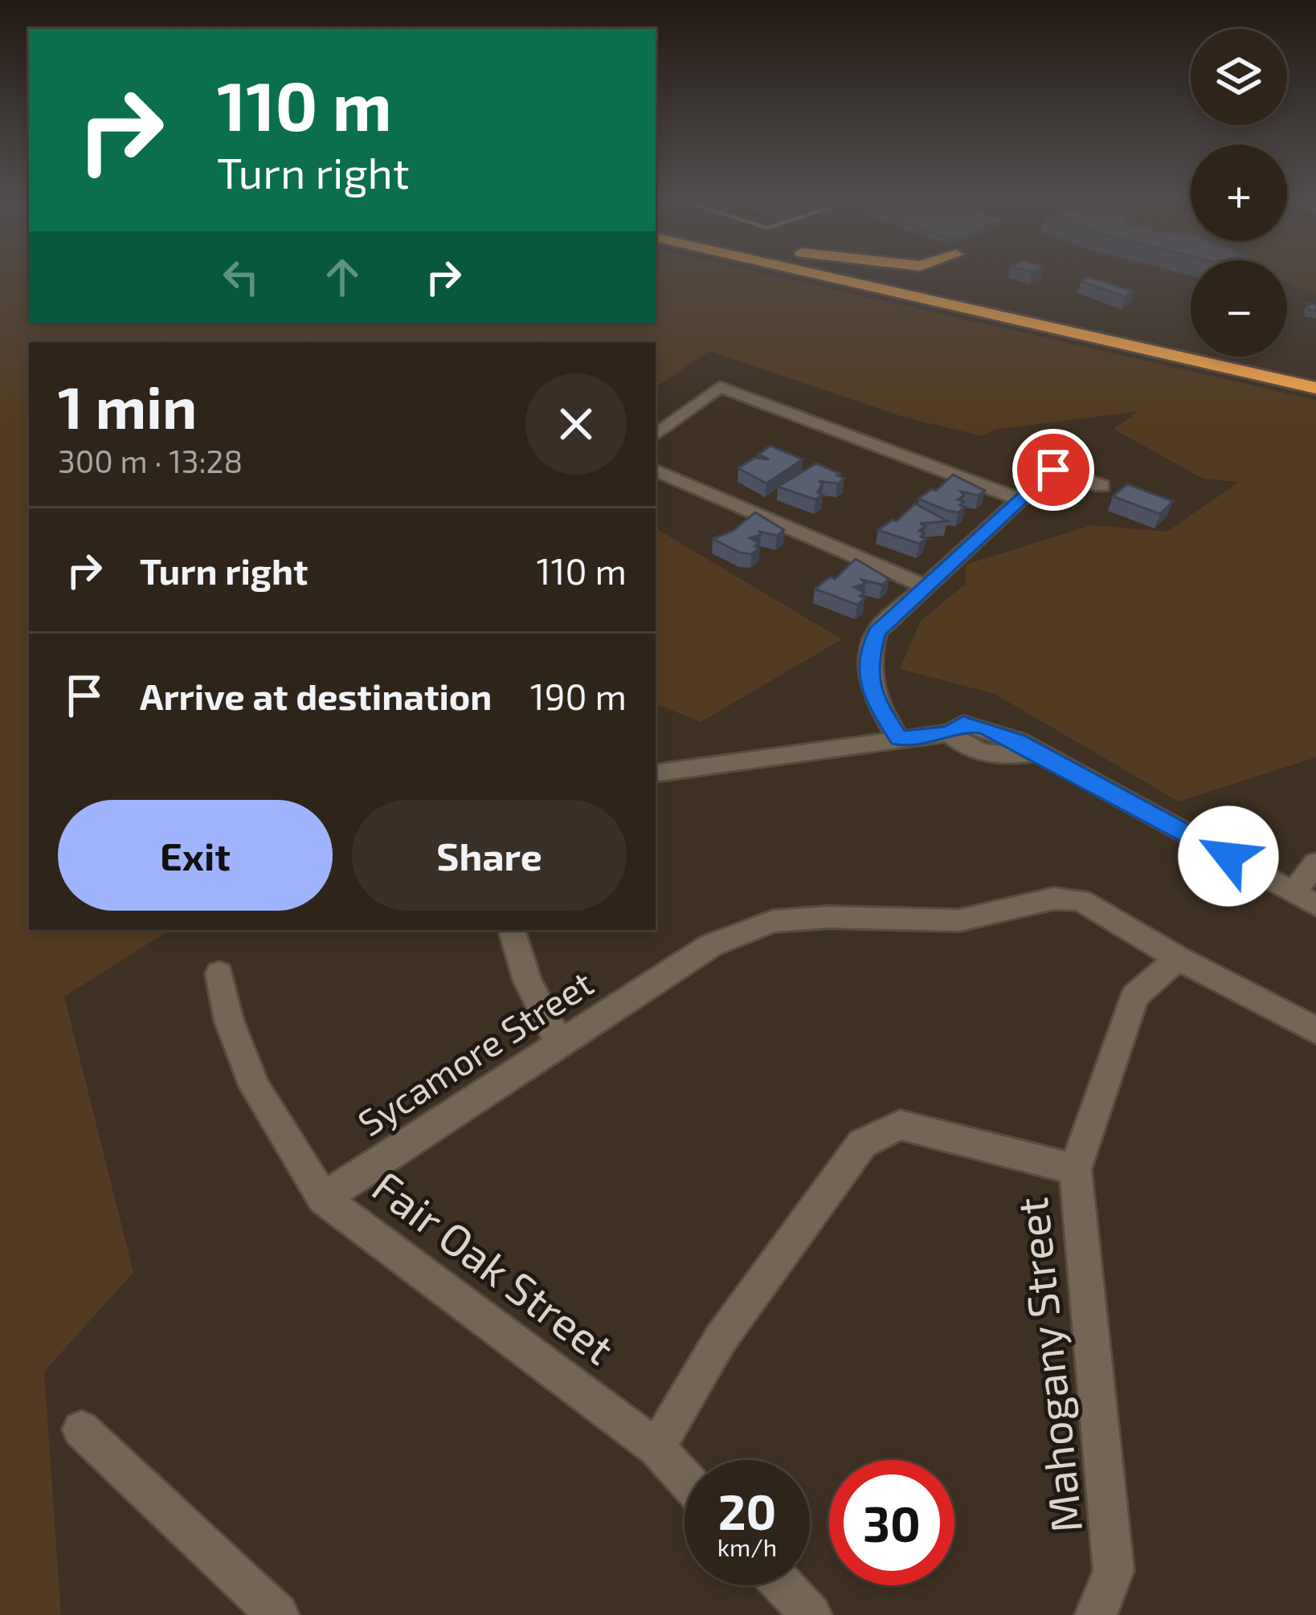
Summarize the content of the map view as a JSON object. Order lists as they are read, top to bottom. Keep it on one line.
{"streets":{"street":["Sycamore Street","Fair Oak Street","Mahogany Street"]},"crossings":[["Sycamore Street","Fair Oak Street"],["Sycamore Street","Mahogany Street"]],"page":{"map_buttons":["+","−"],"turn":["110 m","Turn right"],"heading":["1 min","300 m · 13:28"],"list":[{"name":"Turn right","value":"110 m"},{"name":"Arrive at destination","value":"190 m"}],"buttons":["Exit","Share"],"speed":"20 km/h","limit":"30"}}
